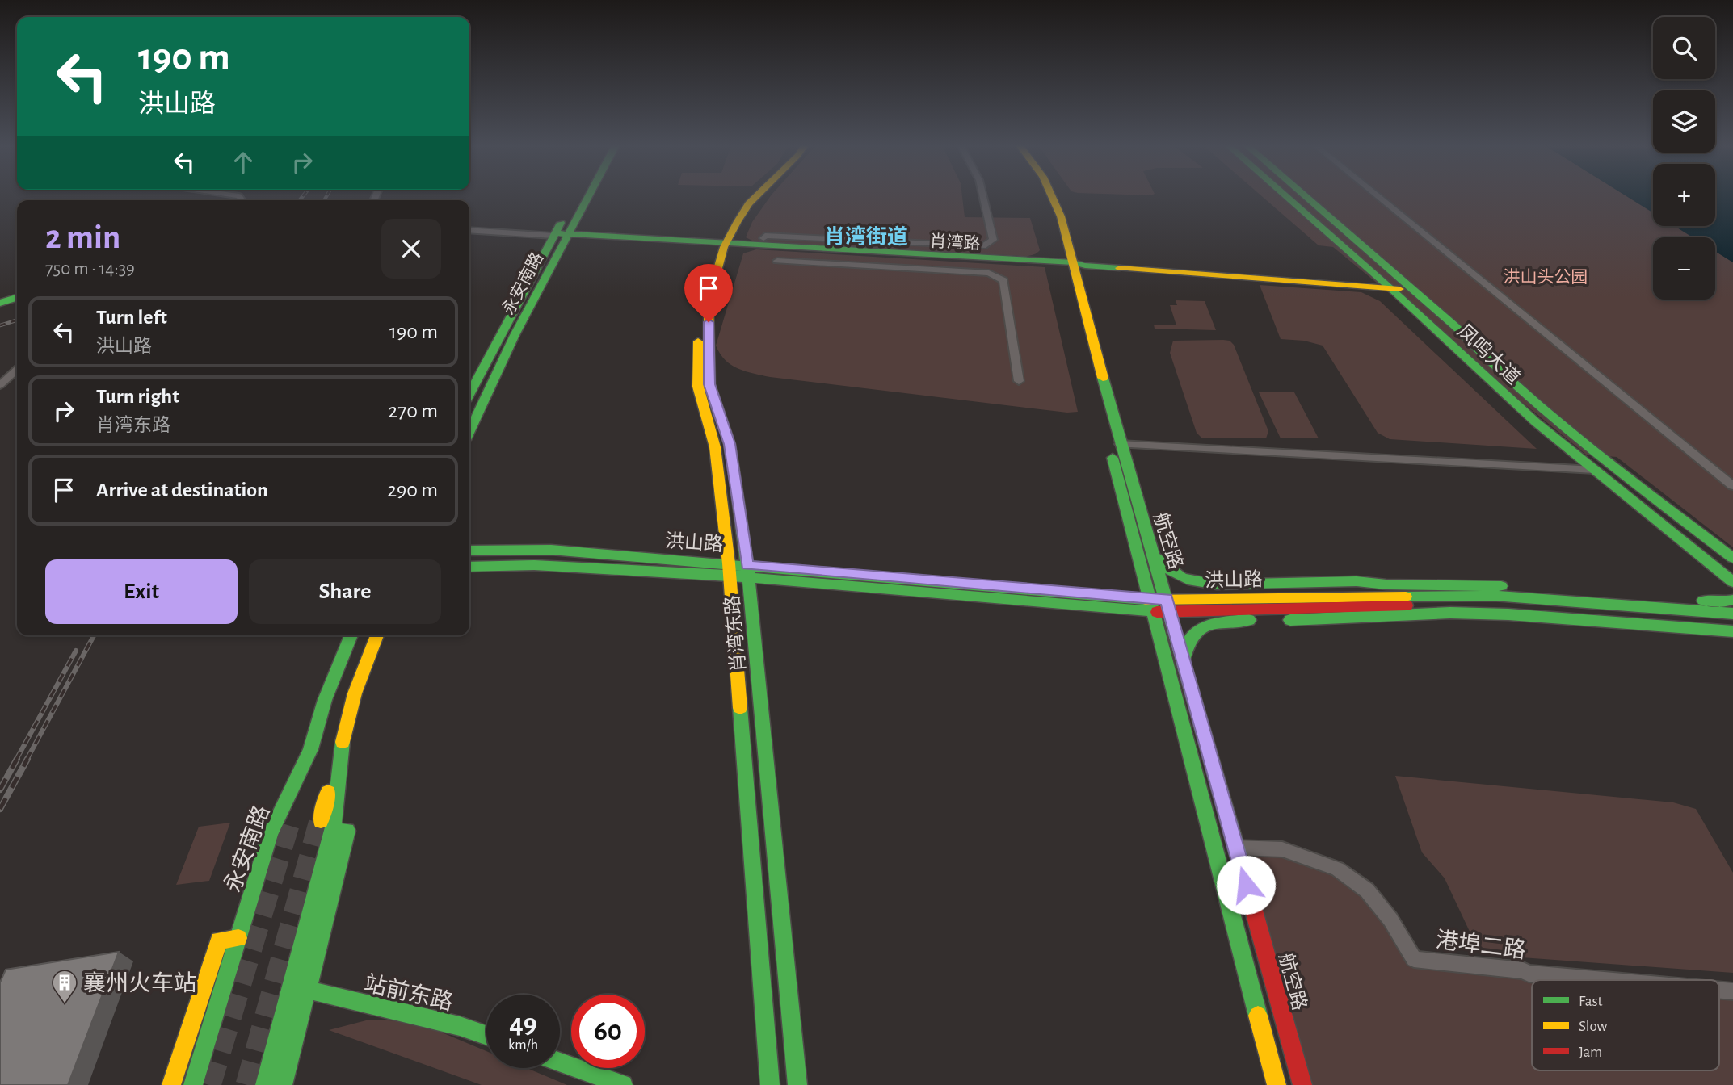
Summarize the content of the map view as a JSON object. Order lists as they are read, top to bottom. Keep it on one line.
{"streets":{"street":["肖湾路","永安南路","凤鸣大道","航空路","洪山路","肖湾东路","港埠二路","站前东路"]},"crossings":[["肖湾路","永安南路"],["肖湾路","凤鸣大道"],["肖湾路","航空路"],["肖湾路","肖湾东路"],["航空路","洪山路"],["航空路","港埠二路"],["洪山路","肖湾东路"]],"districts":["肖湾街道"],"parks":["洪山头公园"],"places":{"building":["襄州火车站"]},"legend":["Fast","Slow","Jam"],"page":{"map_buttons":["+","−"],"turn":["190 m","洪山路"],"heading":["2 min","750 m · 14:39"],"list":[{"name":"Turn left","note":"洪山路","value":"190 m"},{"name":"Turn right","note":"肖湾东路","value":"270 m"},{"name":"Arrive at destination","value":"290 m"}],"buttons":["Exit","Share"],"speed":"49 km/h","limit":"60"}}
